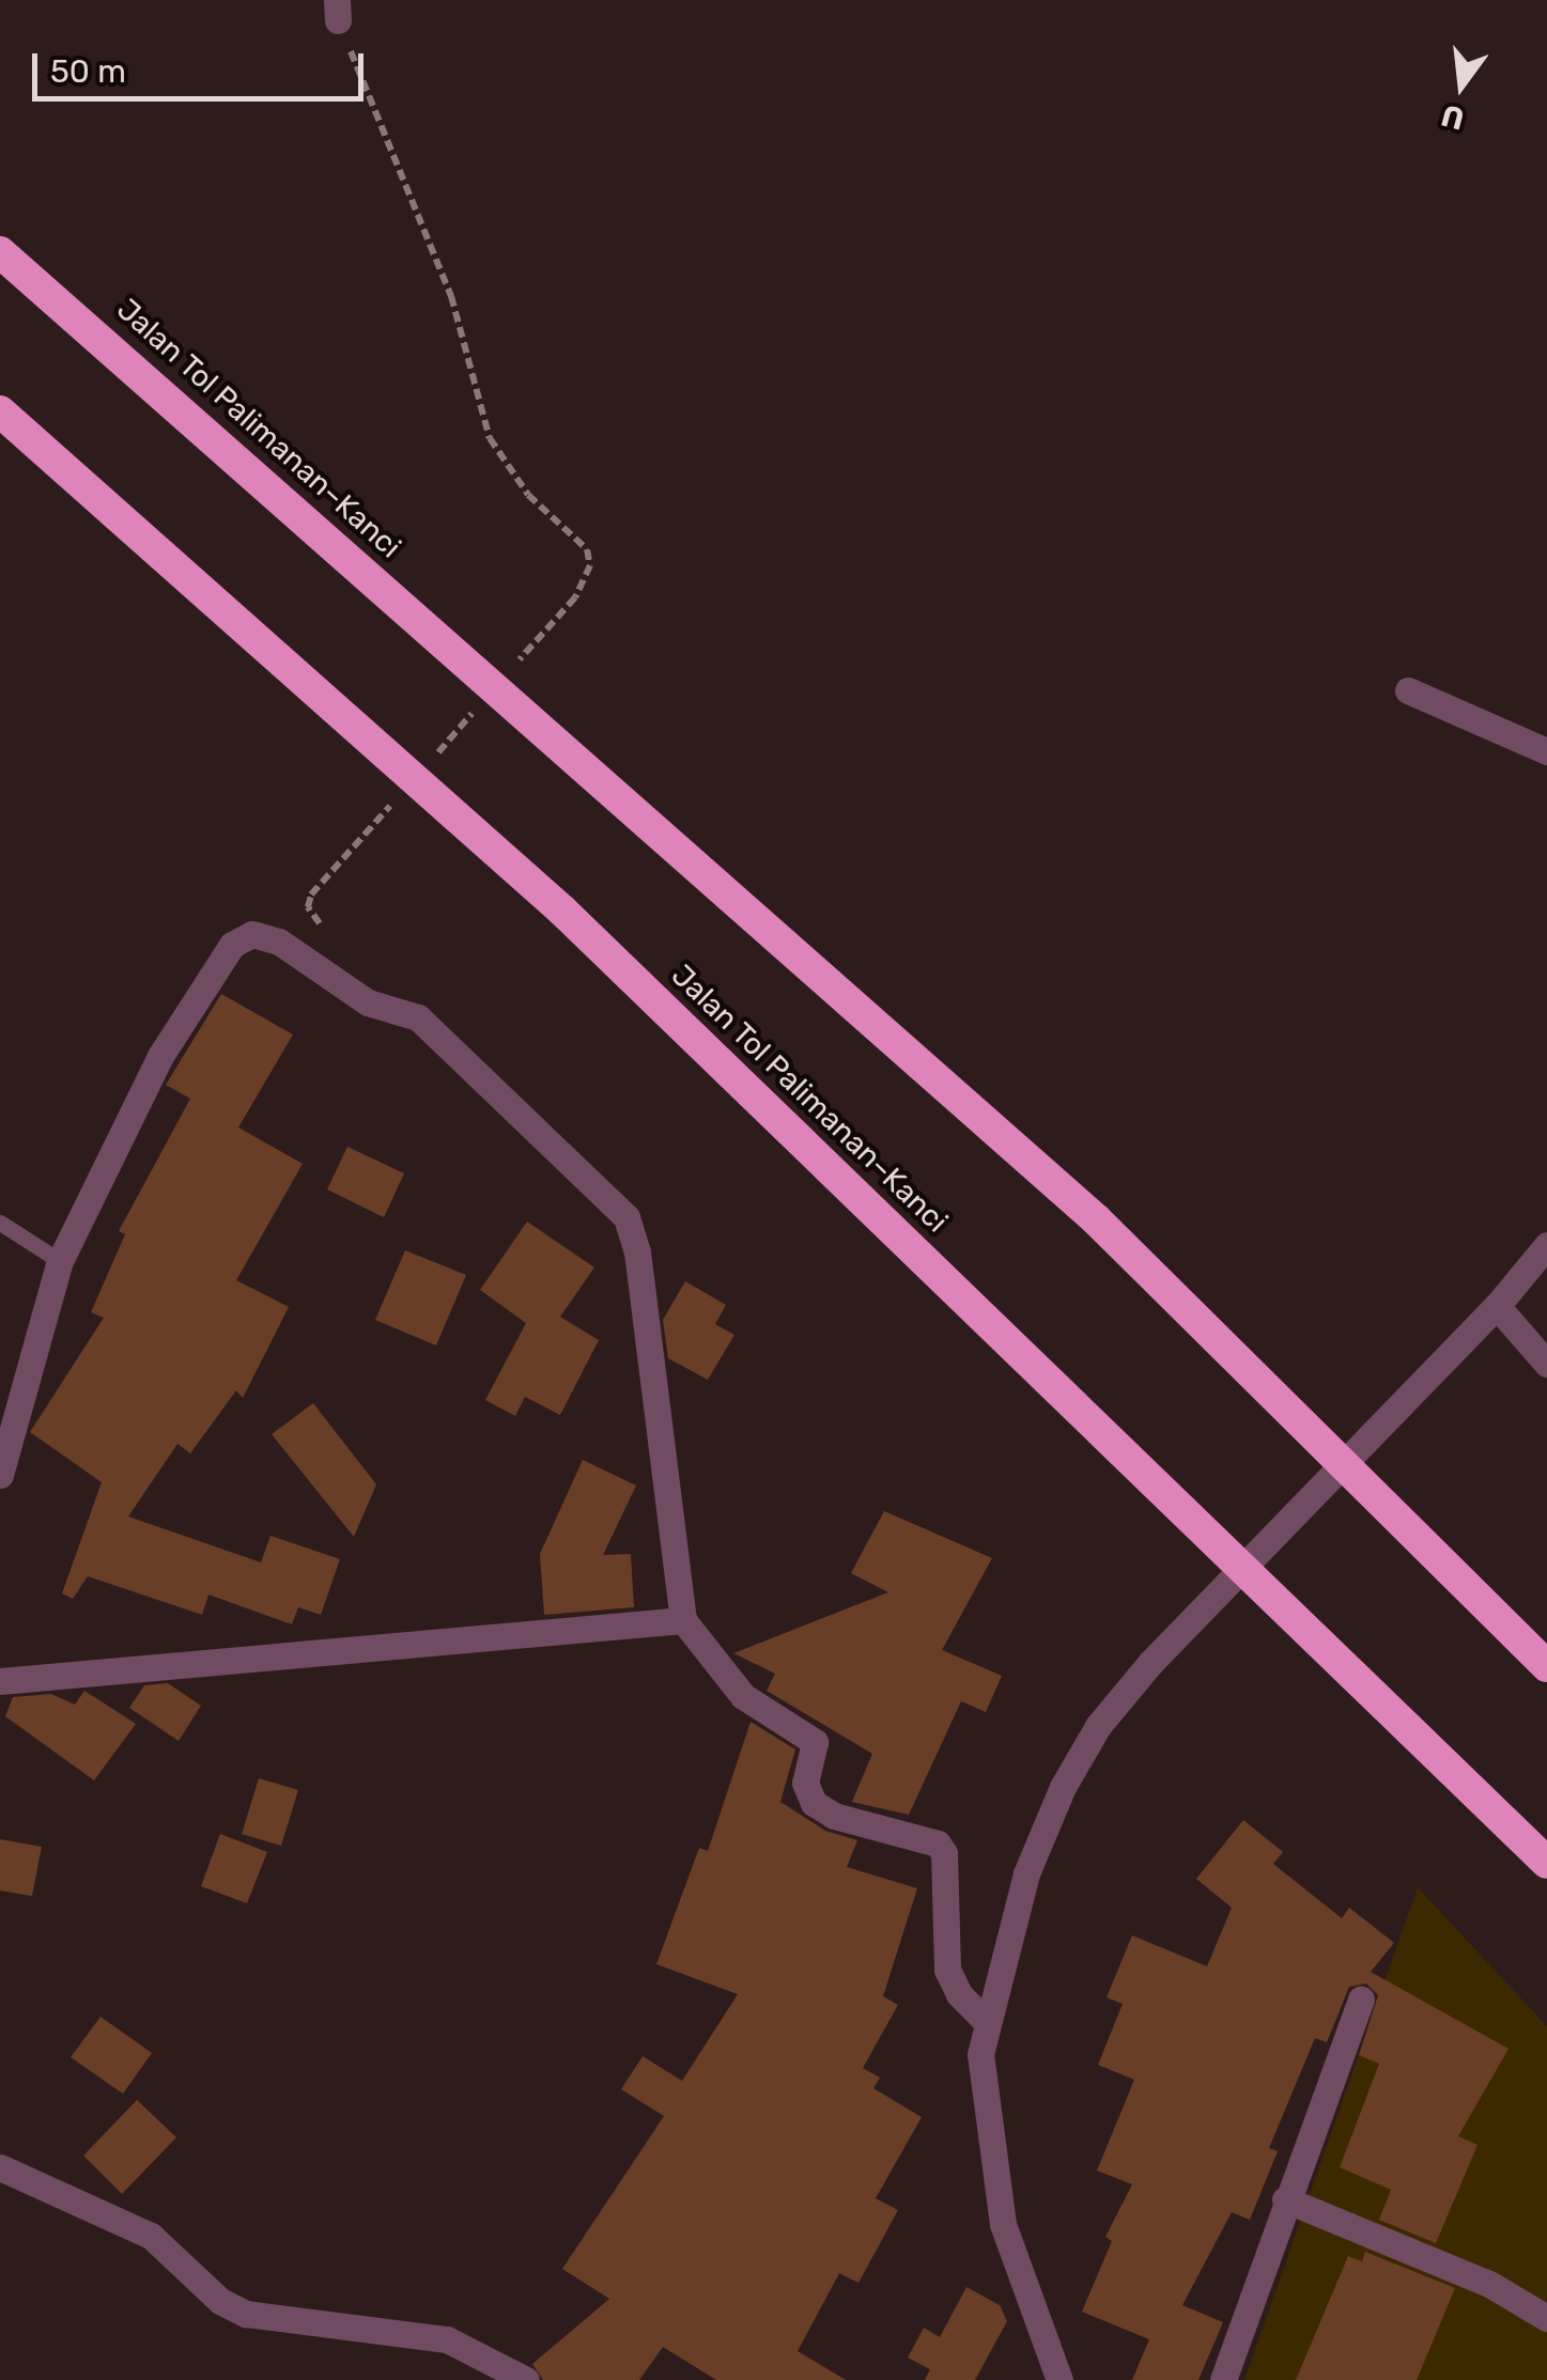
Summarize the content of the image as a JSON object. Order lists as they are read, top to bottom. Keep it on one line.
{"streets":{"highway":["Jalan Tol Palimanan–Kanci"]},"scale_bar":"50 m","north":"bottom"}
